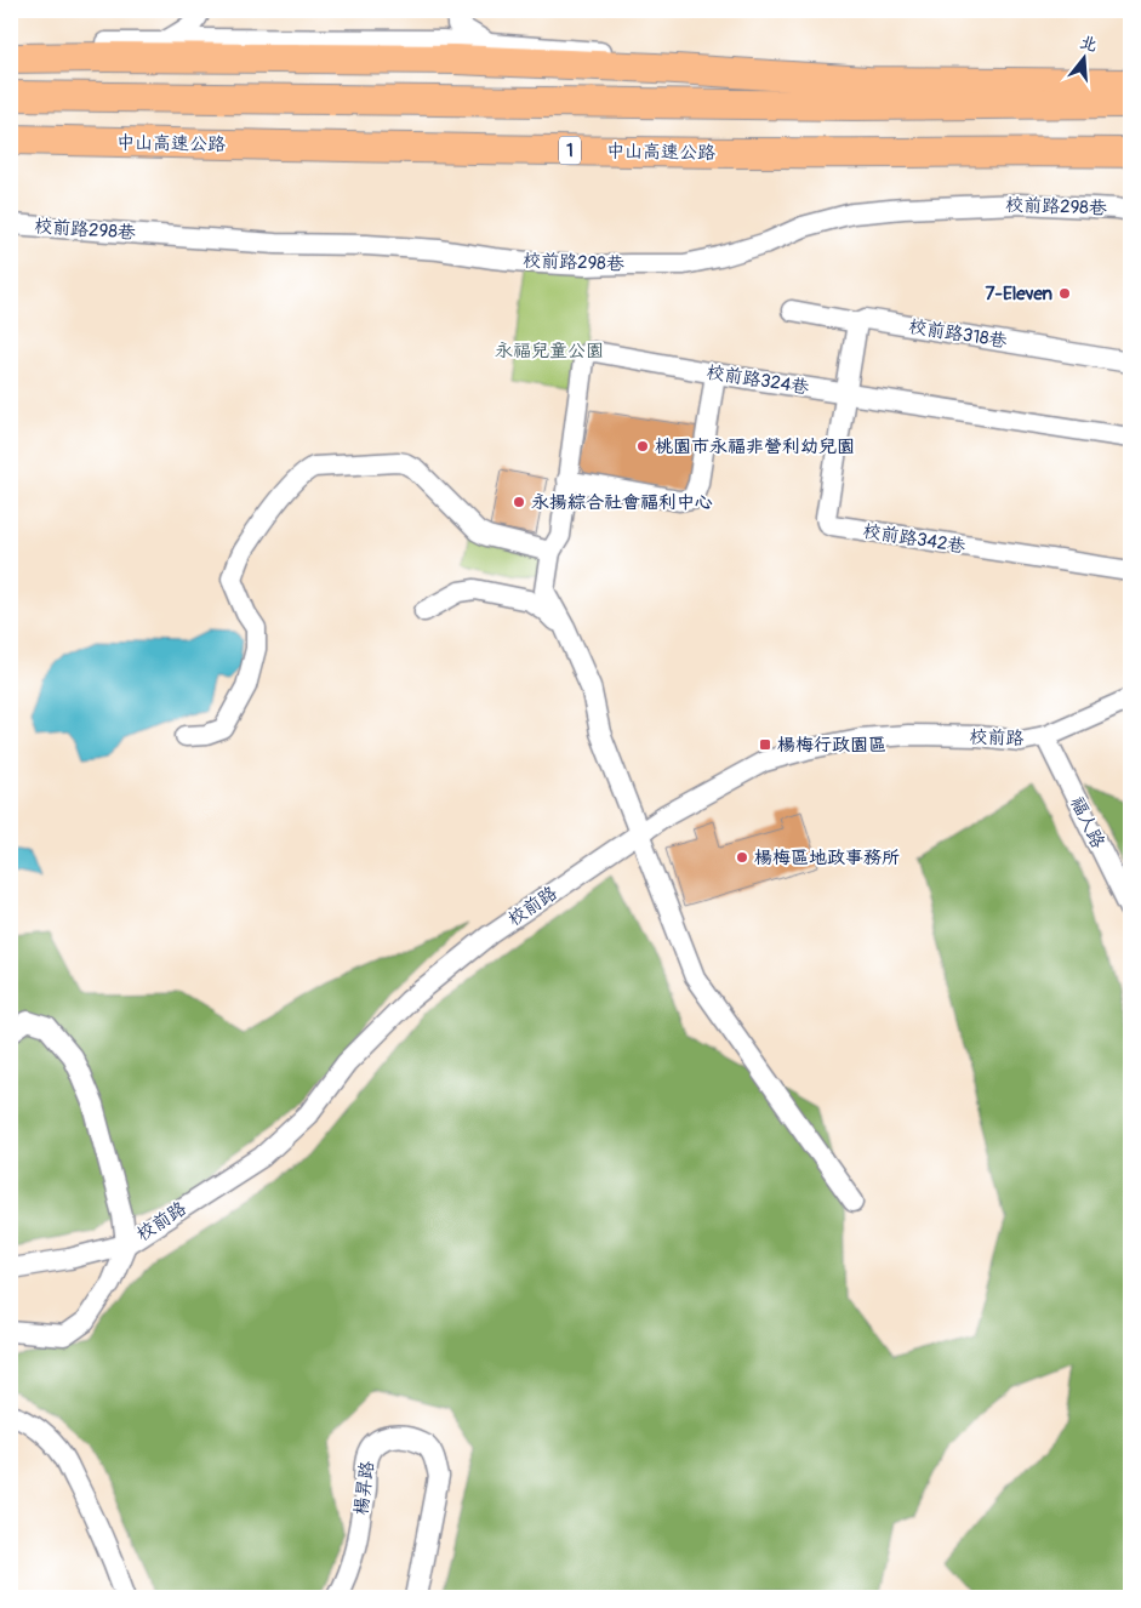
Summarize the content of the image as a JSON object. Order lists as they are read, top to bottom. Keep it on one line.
{"streets":{"highway":["中山高速公路","1"],"street":["校前路298巷","校前路318巷","校前路324巷","校前路342巷","校前路","福人路","楊昇路"]},"crossings":[["校前路324巷","校前路342巷"],["校前路324巷","校前路"],["校前路","福人路"]],"parks":["永福兒童公園"],"places":{"other":["7-Eleven","桃園市永福非營利幼兒園","永揚綜合社會福利中心","楊梅區地政事務所"],"transit":["楊梅行政園區"]},"north":"top"}
